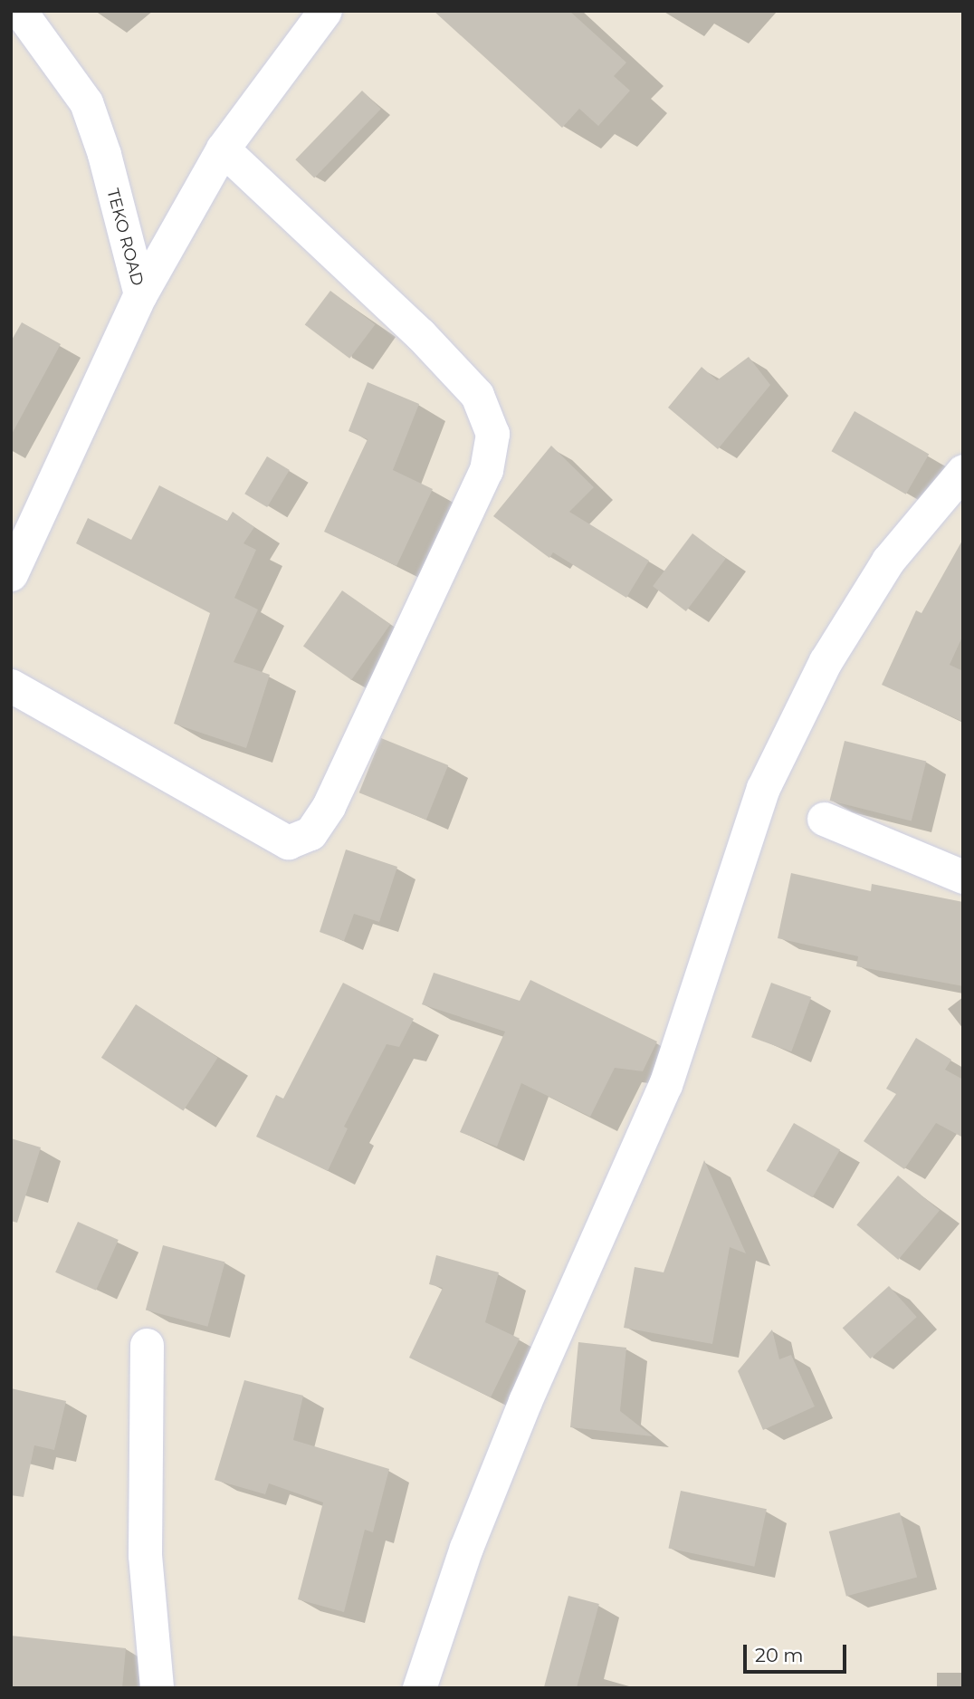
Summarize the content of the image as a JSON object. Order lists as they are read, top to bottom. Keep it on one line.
{"streets":{"street":["TEKO ROAD"]},"scale_bar":"20 m"}
